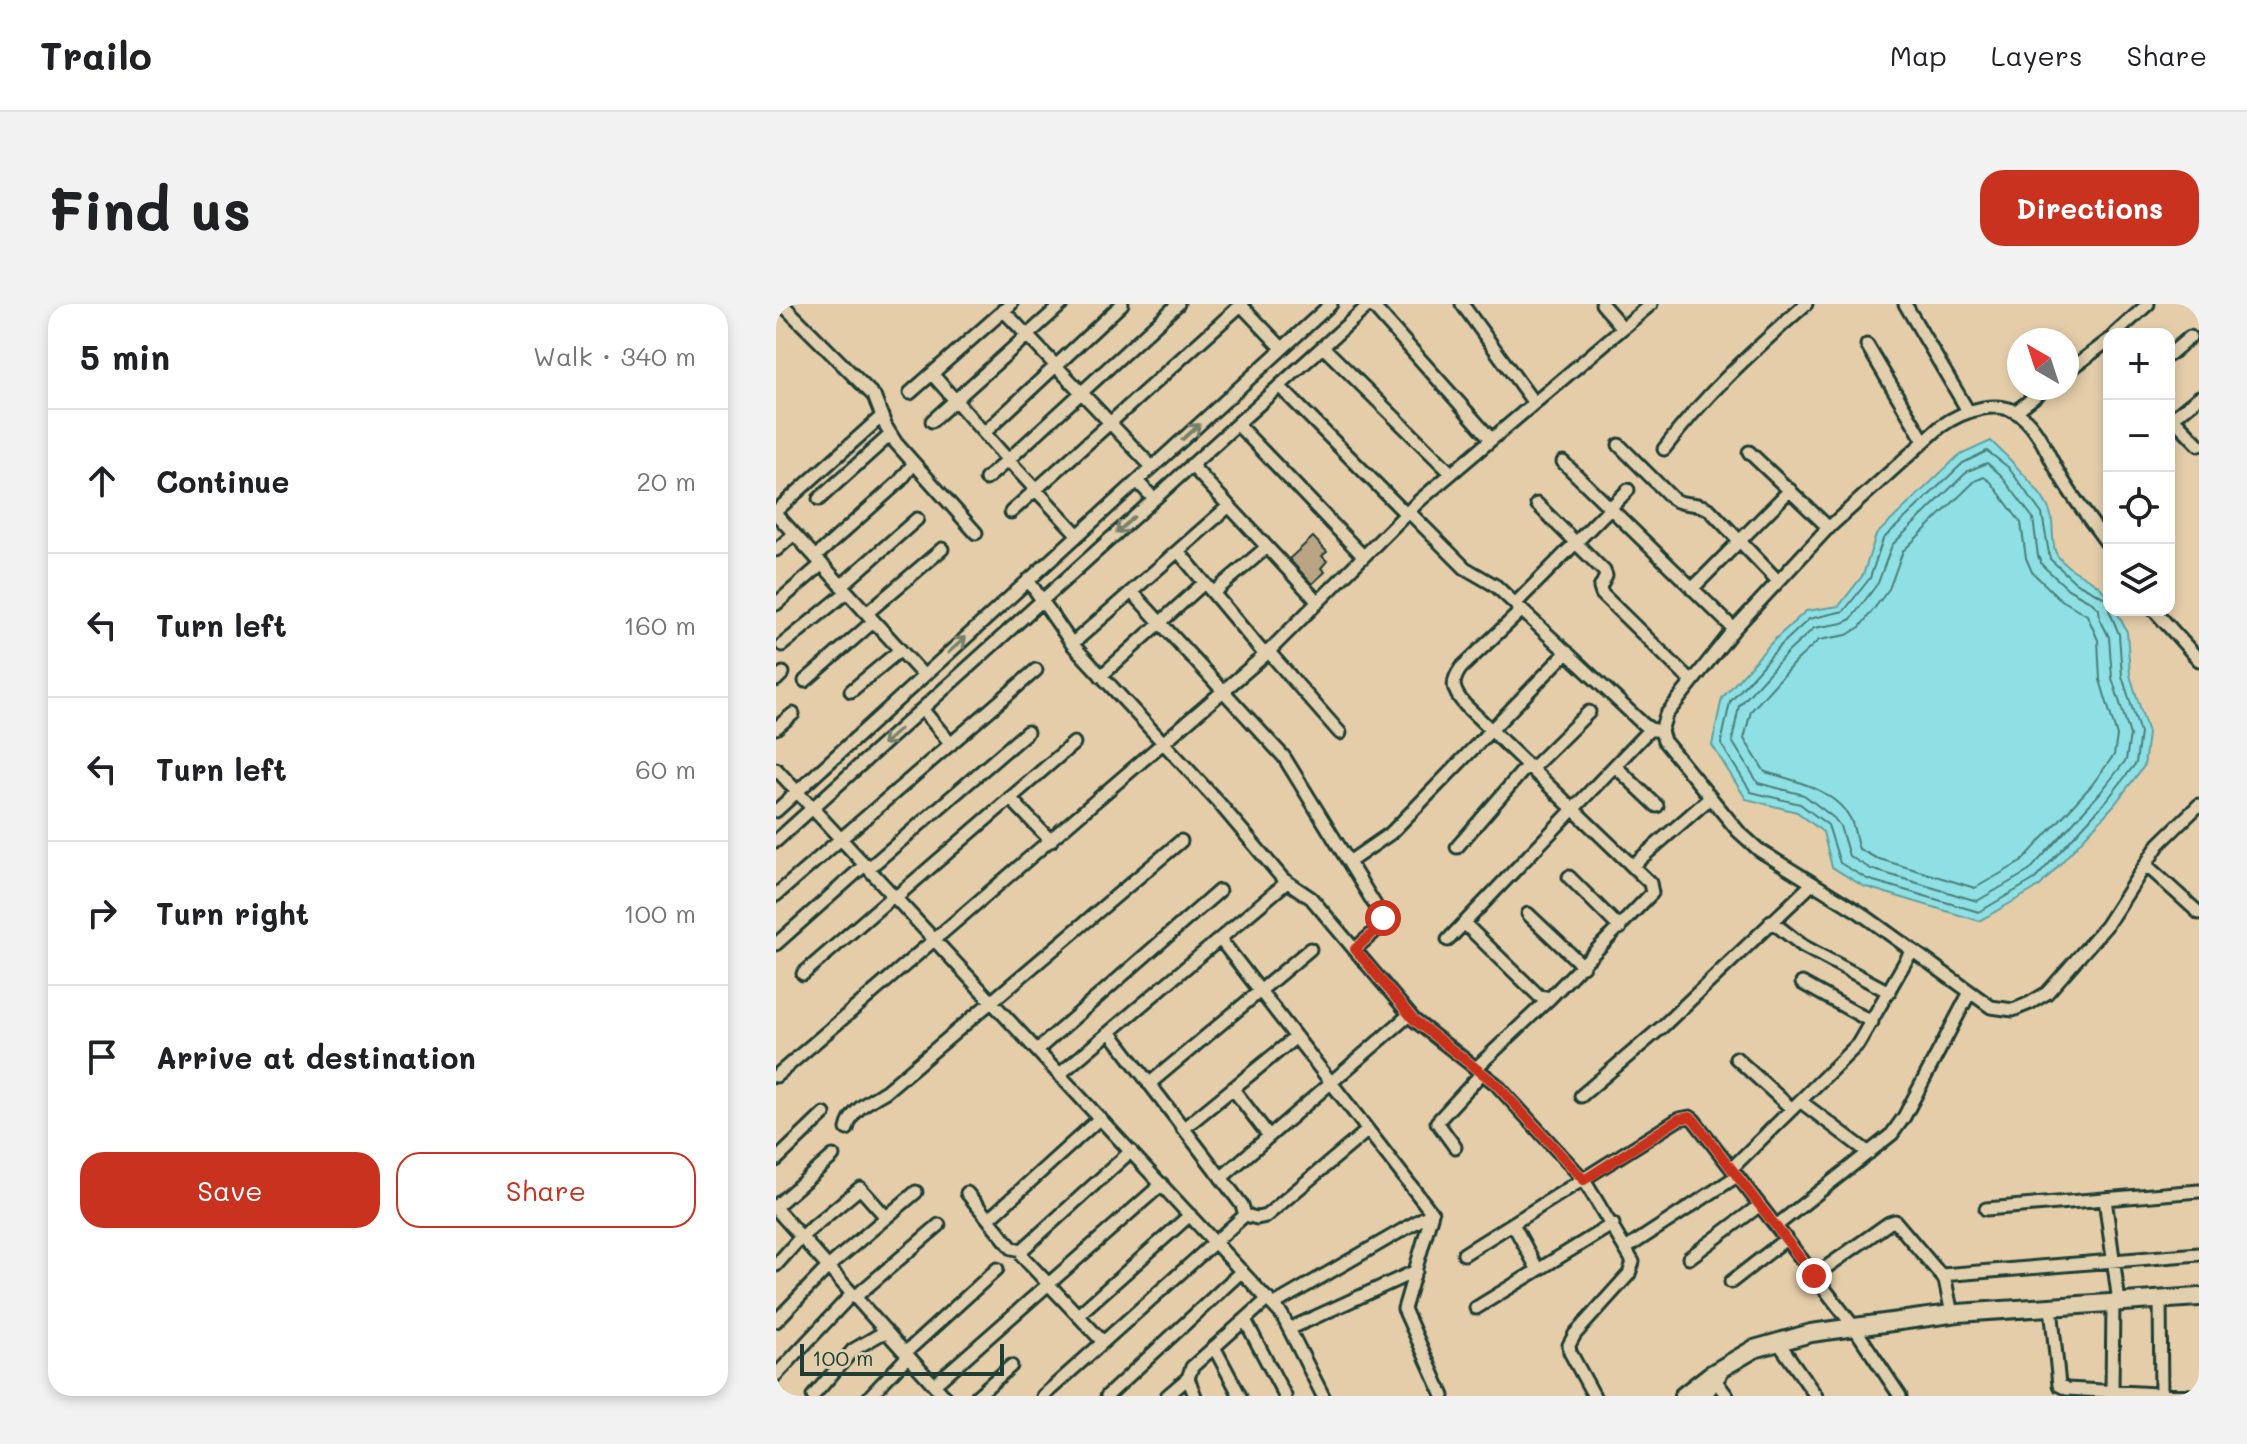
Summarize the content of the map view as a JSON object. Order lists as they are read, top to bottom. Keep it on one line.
{"scale_bar":"100 m","north":"top left","page":{"header":"Trailo","nav":["Map","Layers","Share"],"buttons":["Directions",["Save","Share"]],"title":"Find us","heading":["5 min","Walk · 340 m"],"map_buttons":["+","−"],"list":[["Continue","20 m"],["Turn left","160 m"],["Turn left","60 m"],["Turn right","100 m"],"Arrive at destination"],"scale":"100 m"}}
